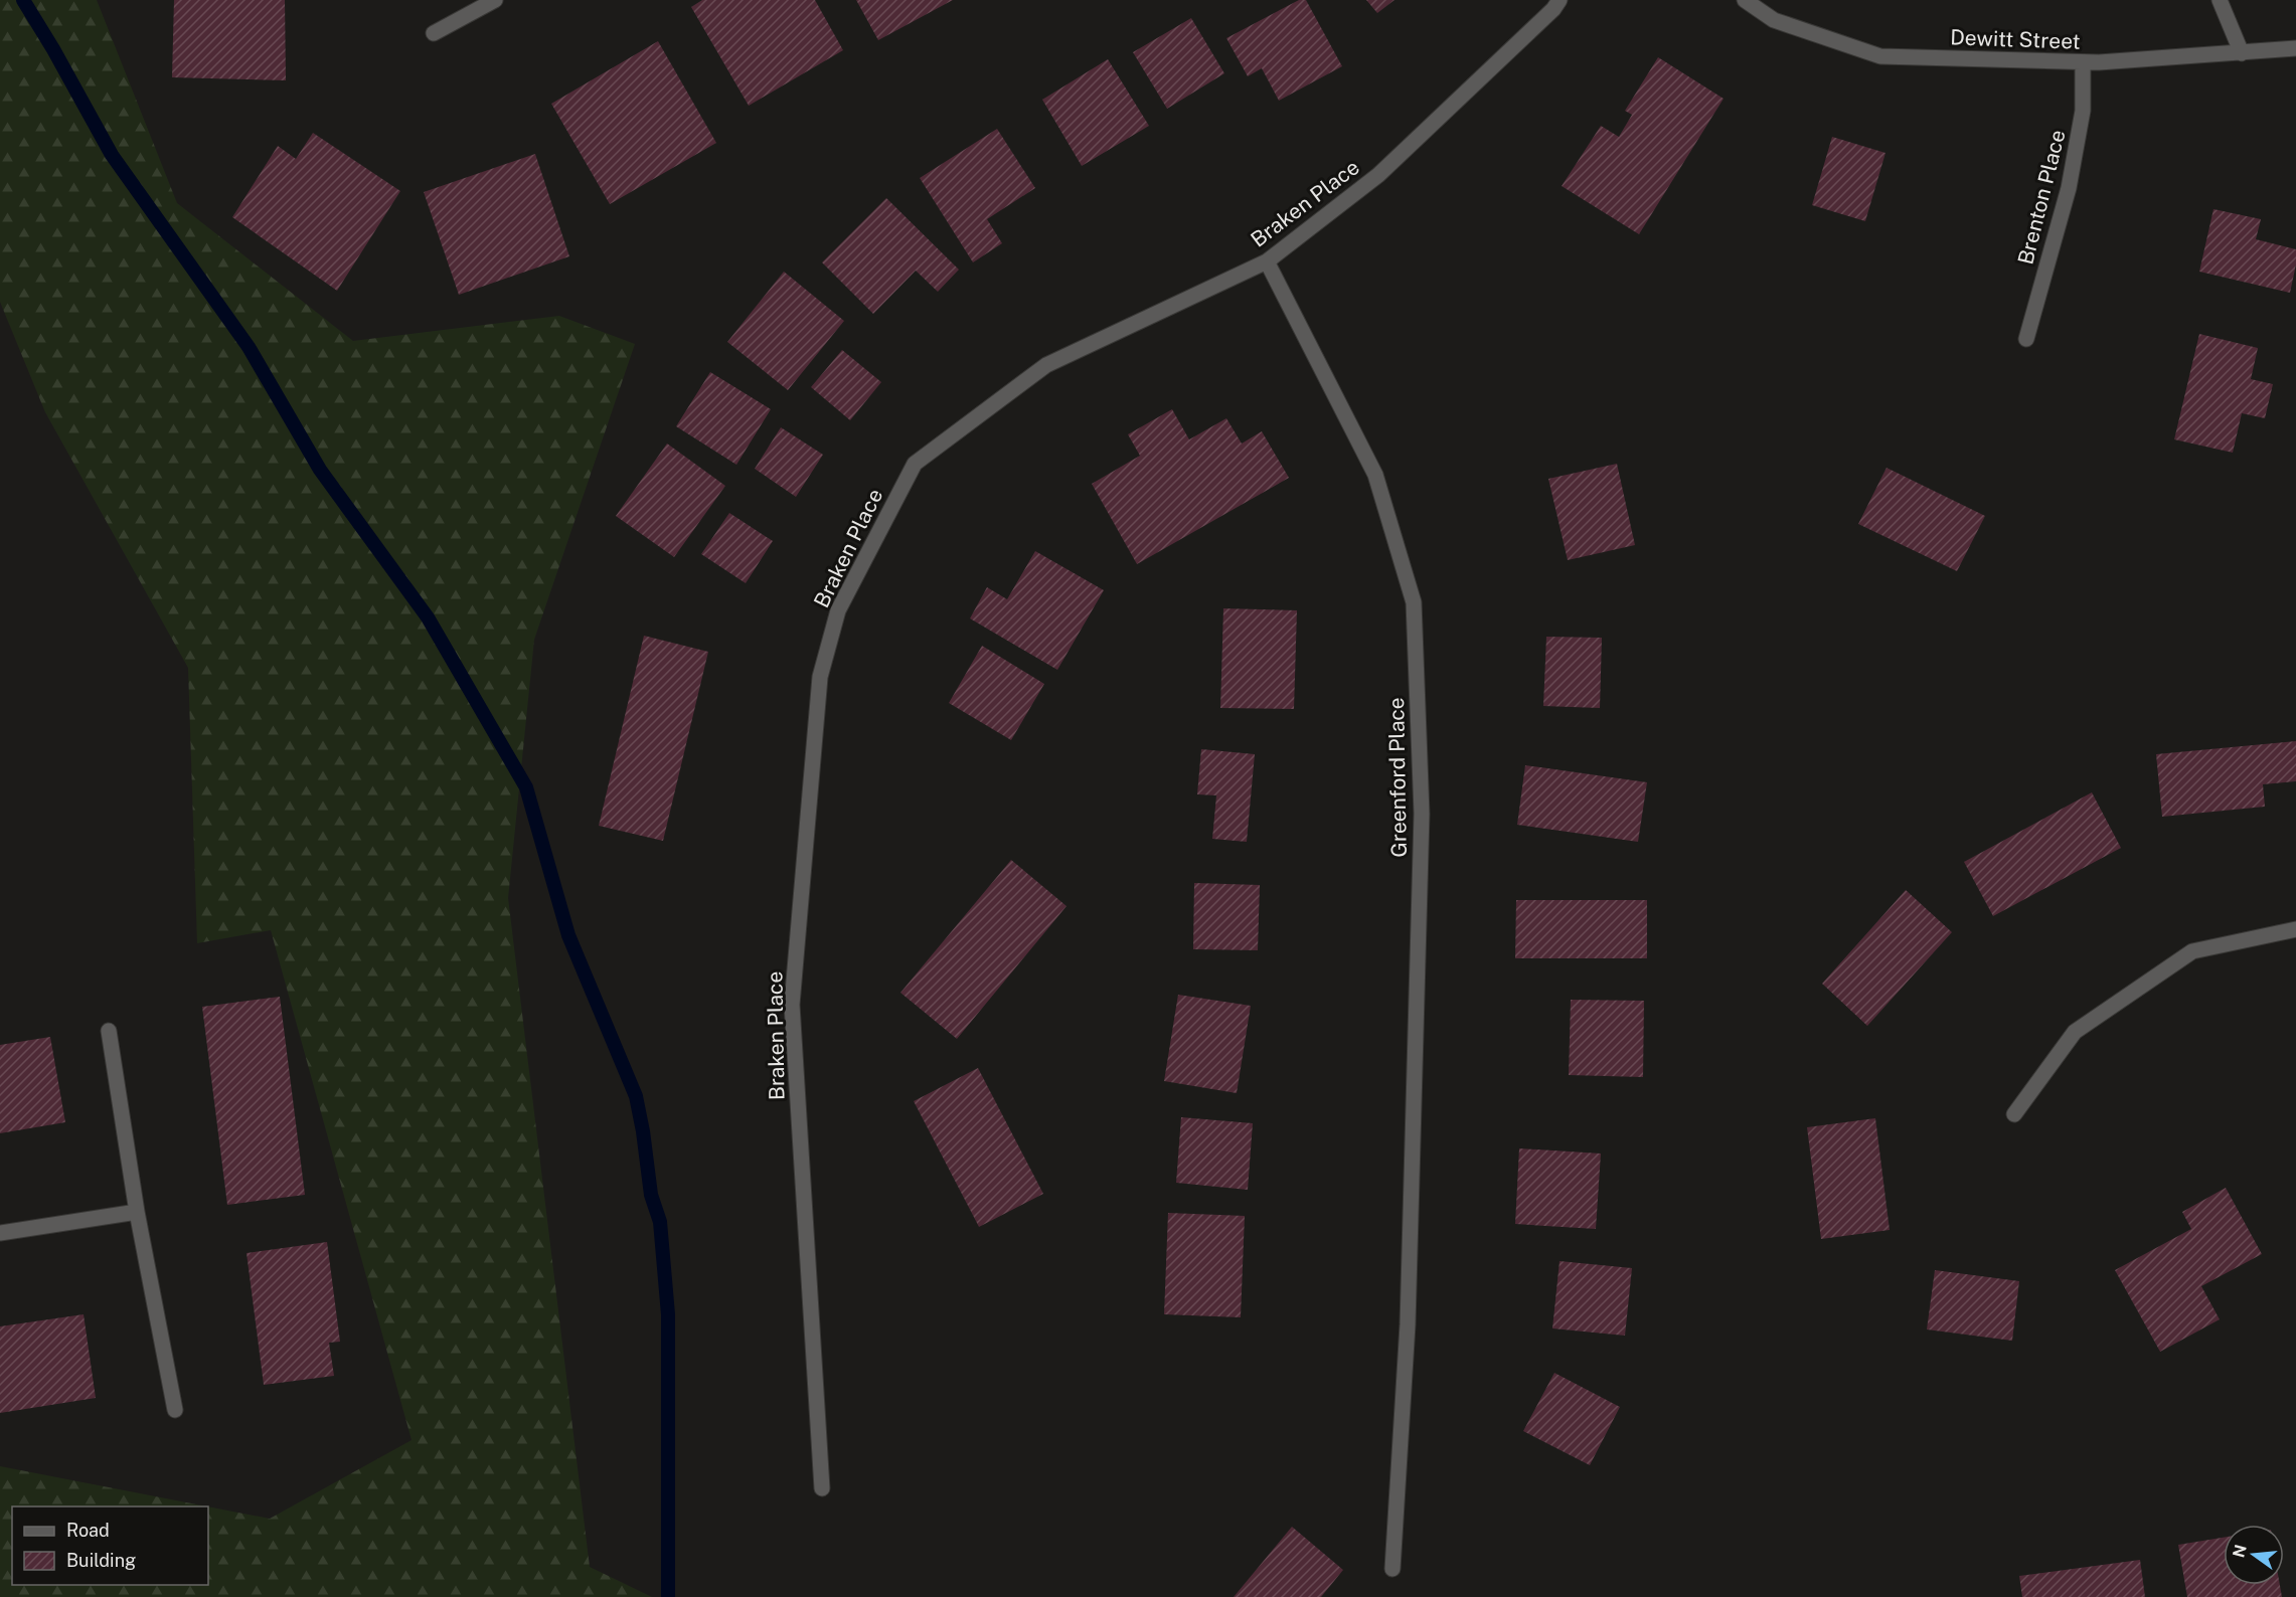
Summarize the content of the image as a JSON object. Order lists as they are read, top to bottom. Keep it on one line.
{"streets":{"street":["Dewitt Street","Brenton Place","Braken Place","Greenford Place"]},"crossings":[["Dewitt Street","Brenton Place"],["Braken Place","Greenford Place"]],"legend":["Road","Building"],"north":"left"}
